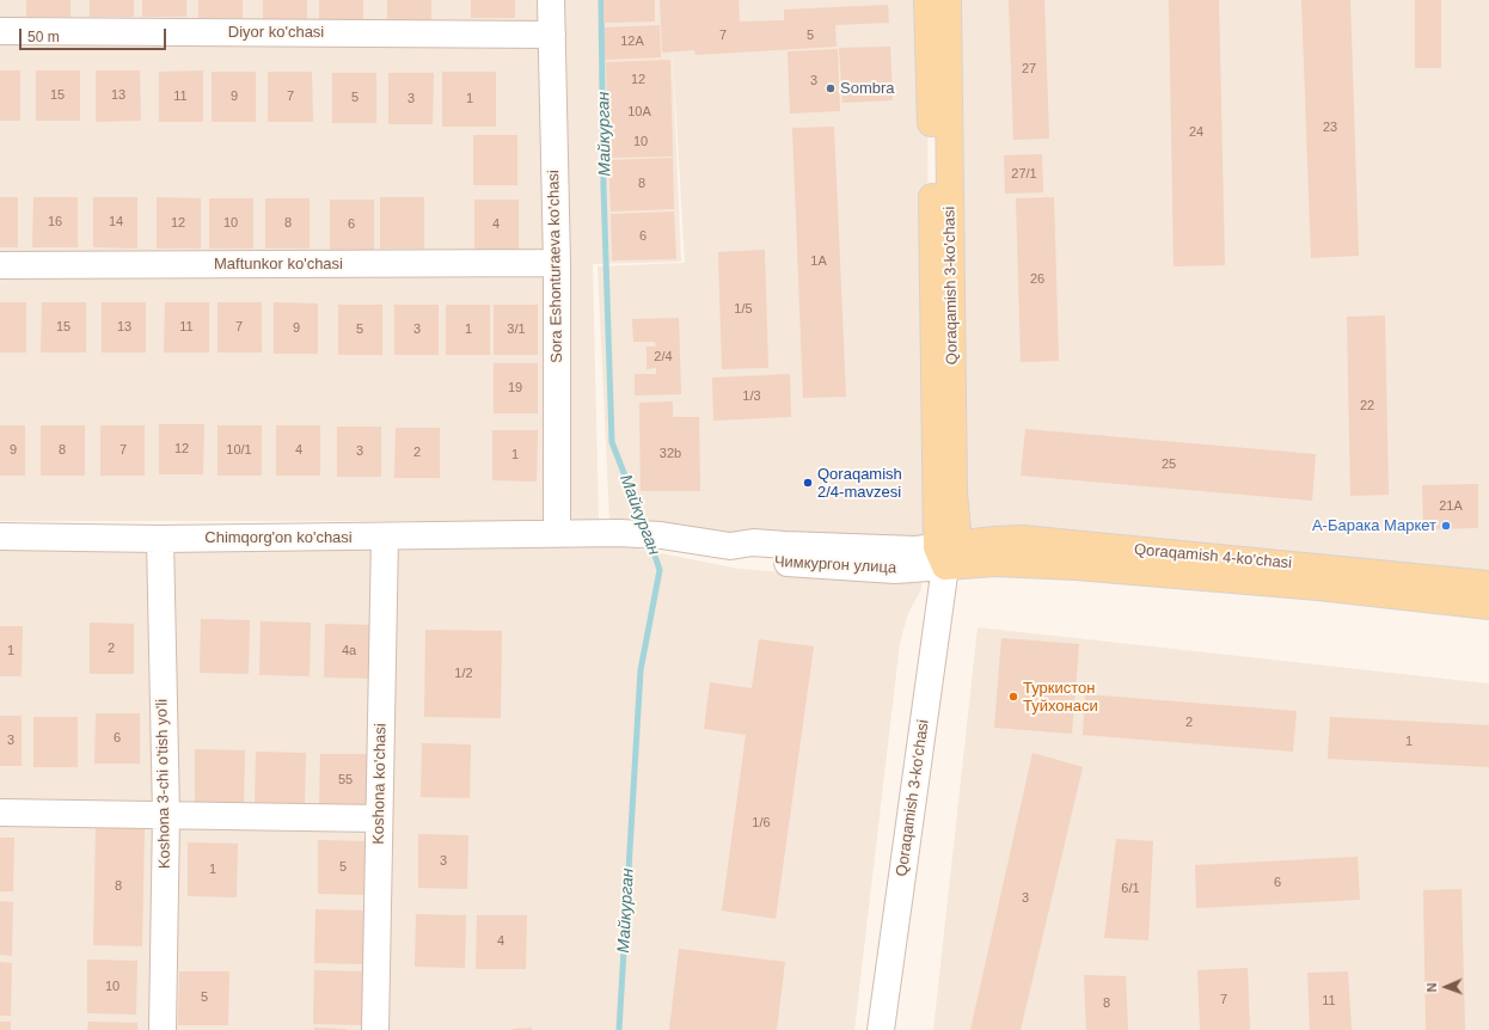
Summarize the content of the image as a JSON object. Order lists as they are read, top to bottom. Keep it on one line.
{"streets":{"main road":["Qoraqamish 3-ko'chasi","Qoraqamish 4-ko'chasi"],"street":["Diyor ko'chasi","Maftunkor ko'chasi","Sora Eshonturaeva ko'chasi","Chimqorg'on ko'chasi","Чимкургон улица","Koshona 3-chi o'tish yo'li","Koshona ko'chasi"]},"crossings":[["Diyor ko'chasi","Sora Eshonturaeva ko'chasi"],["Maftunkor ko'chasi","Sora Eshonturaeva ko'chasi"],["Sora Eshonturaeva ko'chasi","Chimqorg'on ko'chasi"],["Sora Eshonturaeva ko'chasi","Чимкургон улица"],["Qoraqamish 3-ko'chasi","Qoraqamish 4-ko'chasi"],["Qoraqamish 3-ko'chasi","Чимкургон улица"],["Chimqorg'on ko'chasi","Чимкургон улица"],["Chimqorg'on ko'chasi","Koshona 3-chi o'tish yo'li"],["Chimqorg'on ko'chasi","Koshona ko'chasi"],["Qoraqamish 4-ko'chasi","Чимкургон улица"]],"water":["Майкурган"],"places":["Sombra","Qoraqamish 2/4-mavzesi","А-Барака Маркет","Туркистон Туйхонаси"],"house_numbers":["7","5","12A","27","12","3","15","13","11","9","7","5","3","1","10A","23","24","10","27/1","8","16","14","12","10","8","6","4","6","1А","26","1/5","15","13","11","7","9","5","3","1","3/1","2/4","19","1/3","22","12","9","8","7","10/1","4","3","2","32b","1","25","21A","2","1","4a","1/2","2","6","3","1","55","1/6","3","5","1","6","8","6/1","3","4","10","5","7","11","8"],"scale_bar":"50 m","north":"left"}
